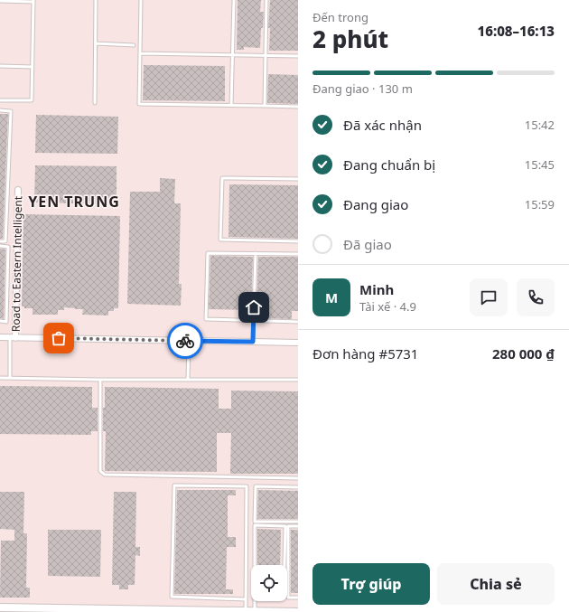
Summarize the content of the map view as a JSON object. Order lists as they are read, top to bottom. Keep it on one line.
{"streets":{"street":["Road to Eastern Intelligent"]},"districts":["YEN TRUNG"],"page":{"heading":["2 phút","Đến trong","16:08–16:13"],"panel":["Minh","Tài xế · 4.9","Đơn hàng #5731","280 000 ₫"],"bar":"Đang giao · 130 m","list":[["Đã xác nhận","15:42"],["Đang chuẩn bị","15:45"],["Đang giao","15:59"],"Đã giao"],"round":"M","buttons":["Trợ giúp","Chia sẻ"]}}
